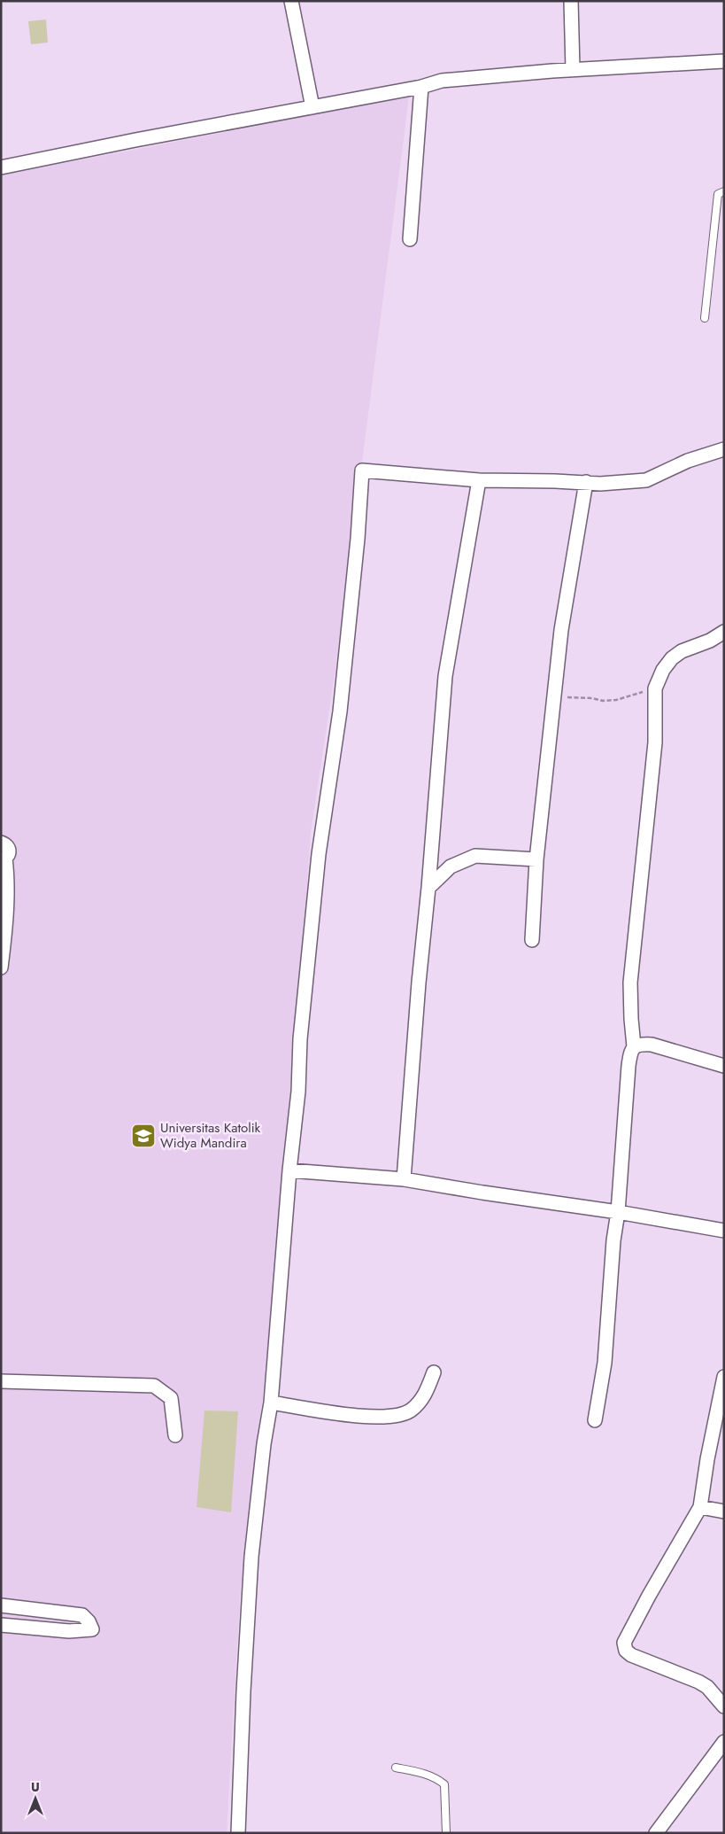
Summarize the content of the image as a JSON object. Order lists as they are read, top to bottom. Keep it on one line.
{"places":{"school or university":["Universitas Katolik Widya Mandira"]},"north":"top"}
